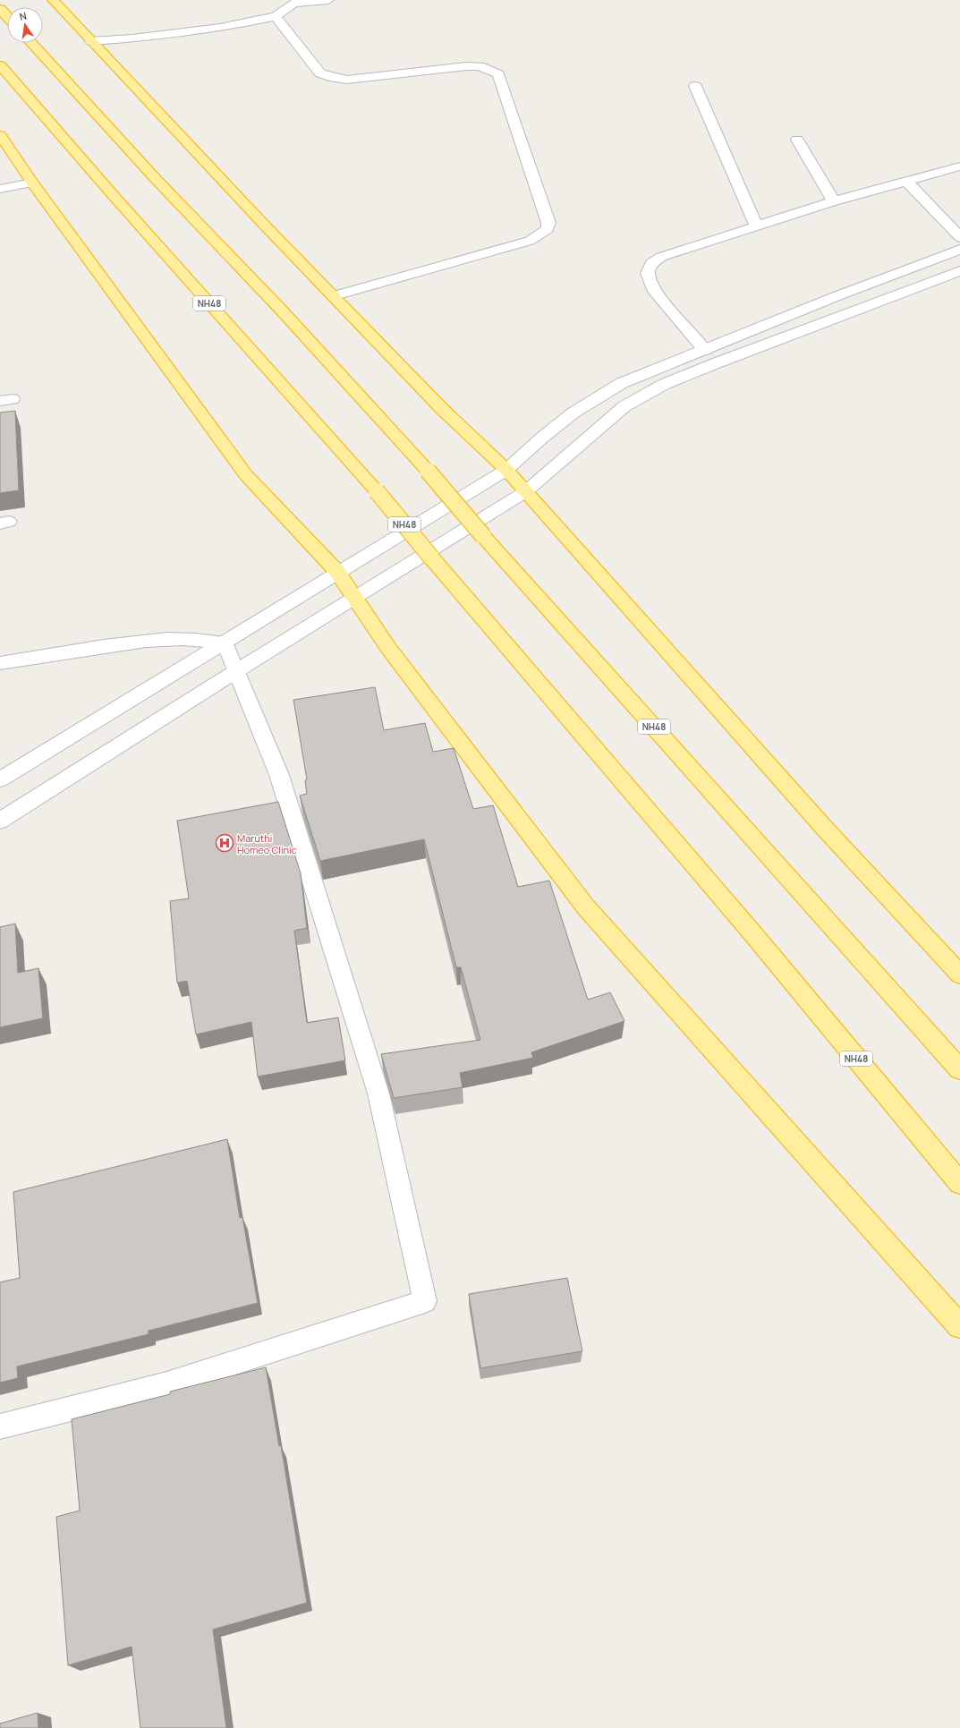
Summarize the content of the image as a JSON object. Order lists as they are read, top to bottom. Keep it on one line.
{"streets":{"highway":["NH48"]},"places":{"hospital":["Maruthi Homeo Clinic"]},"north":"top"}
